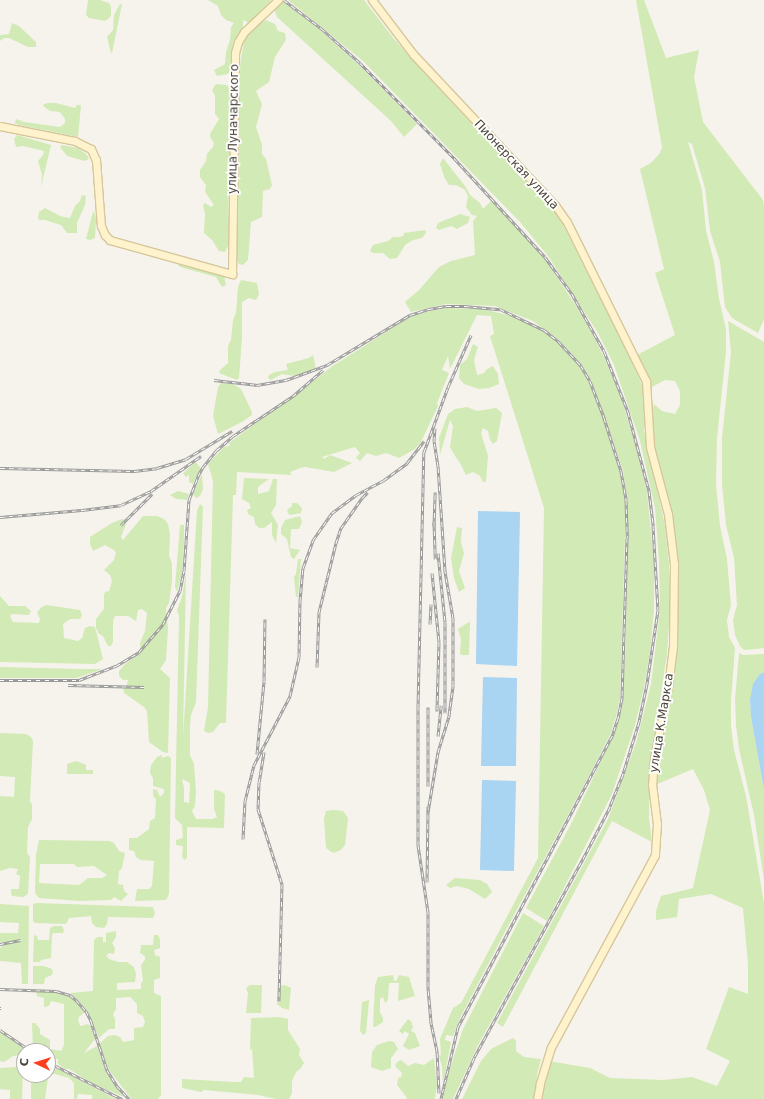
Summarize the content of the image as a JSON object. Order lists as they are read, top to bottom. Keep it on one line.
{"streets":{"main road":["улица Луначарского","Пионерская улица","улица К.Маркса"]},"crossings":[["Пионерская улица","улица К.Маркса"]],"north":"left"}
